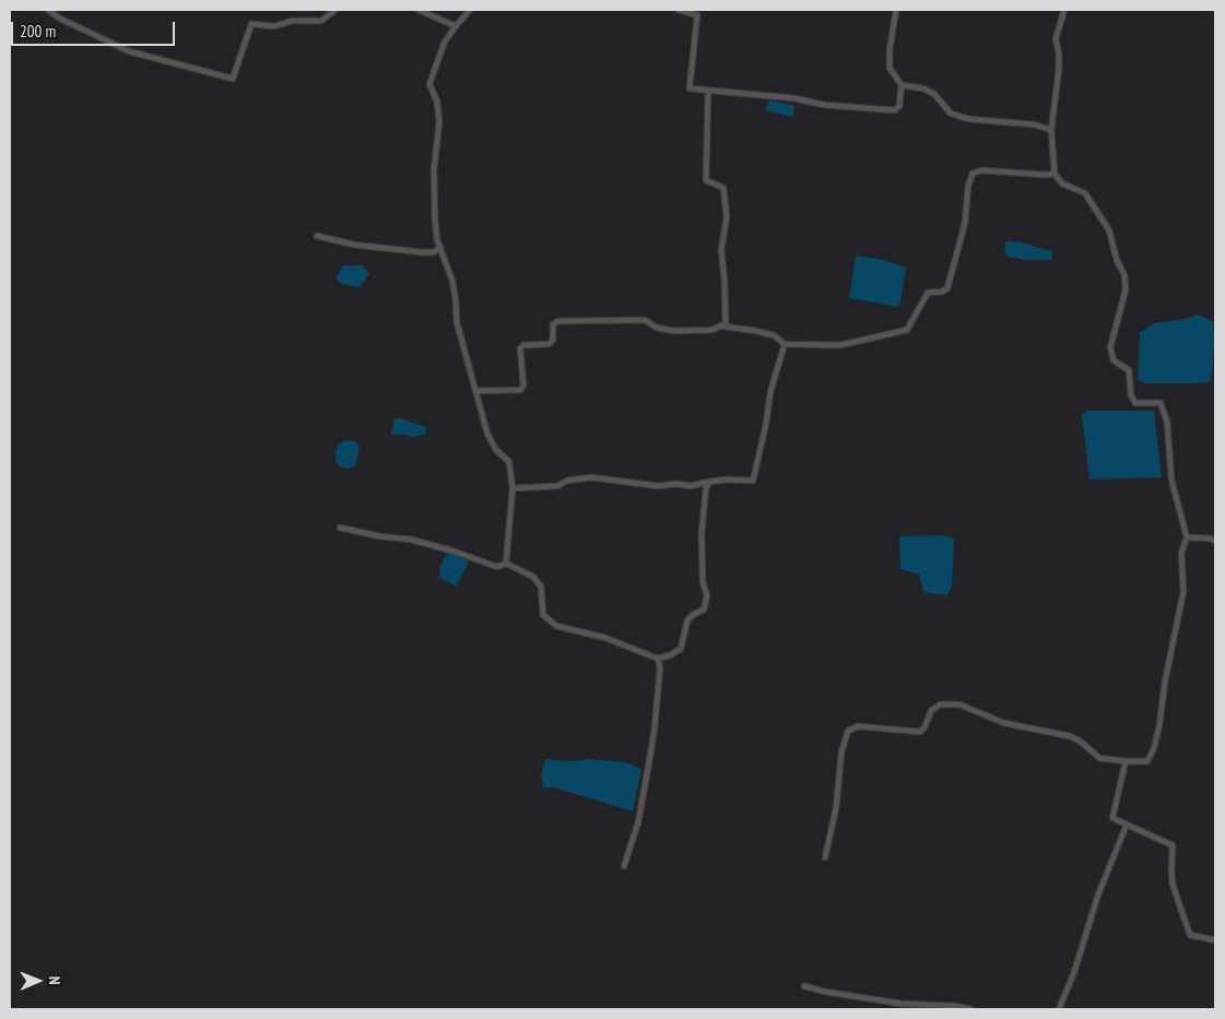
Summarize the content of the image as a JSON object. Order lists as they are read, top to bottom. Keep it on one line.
{"scale_bar":"200 m","north":"right"}
